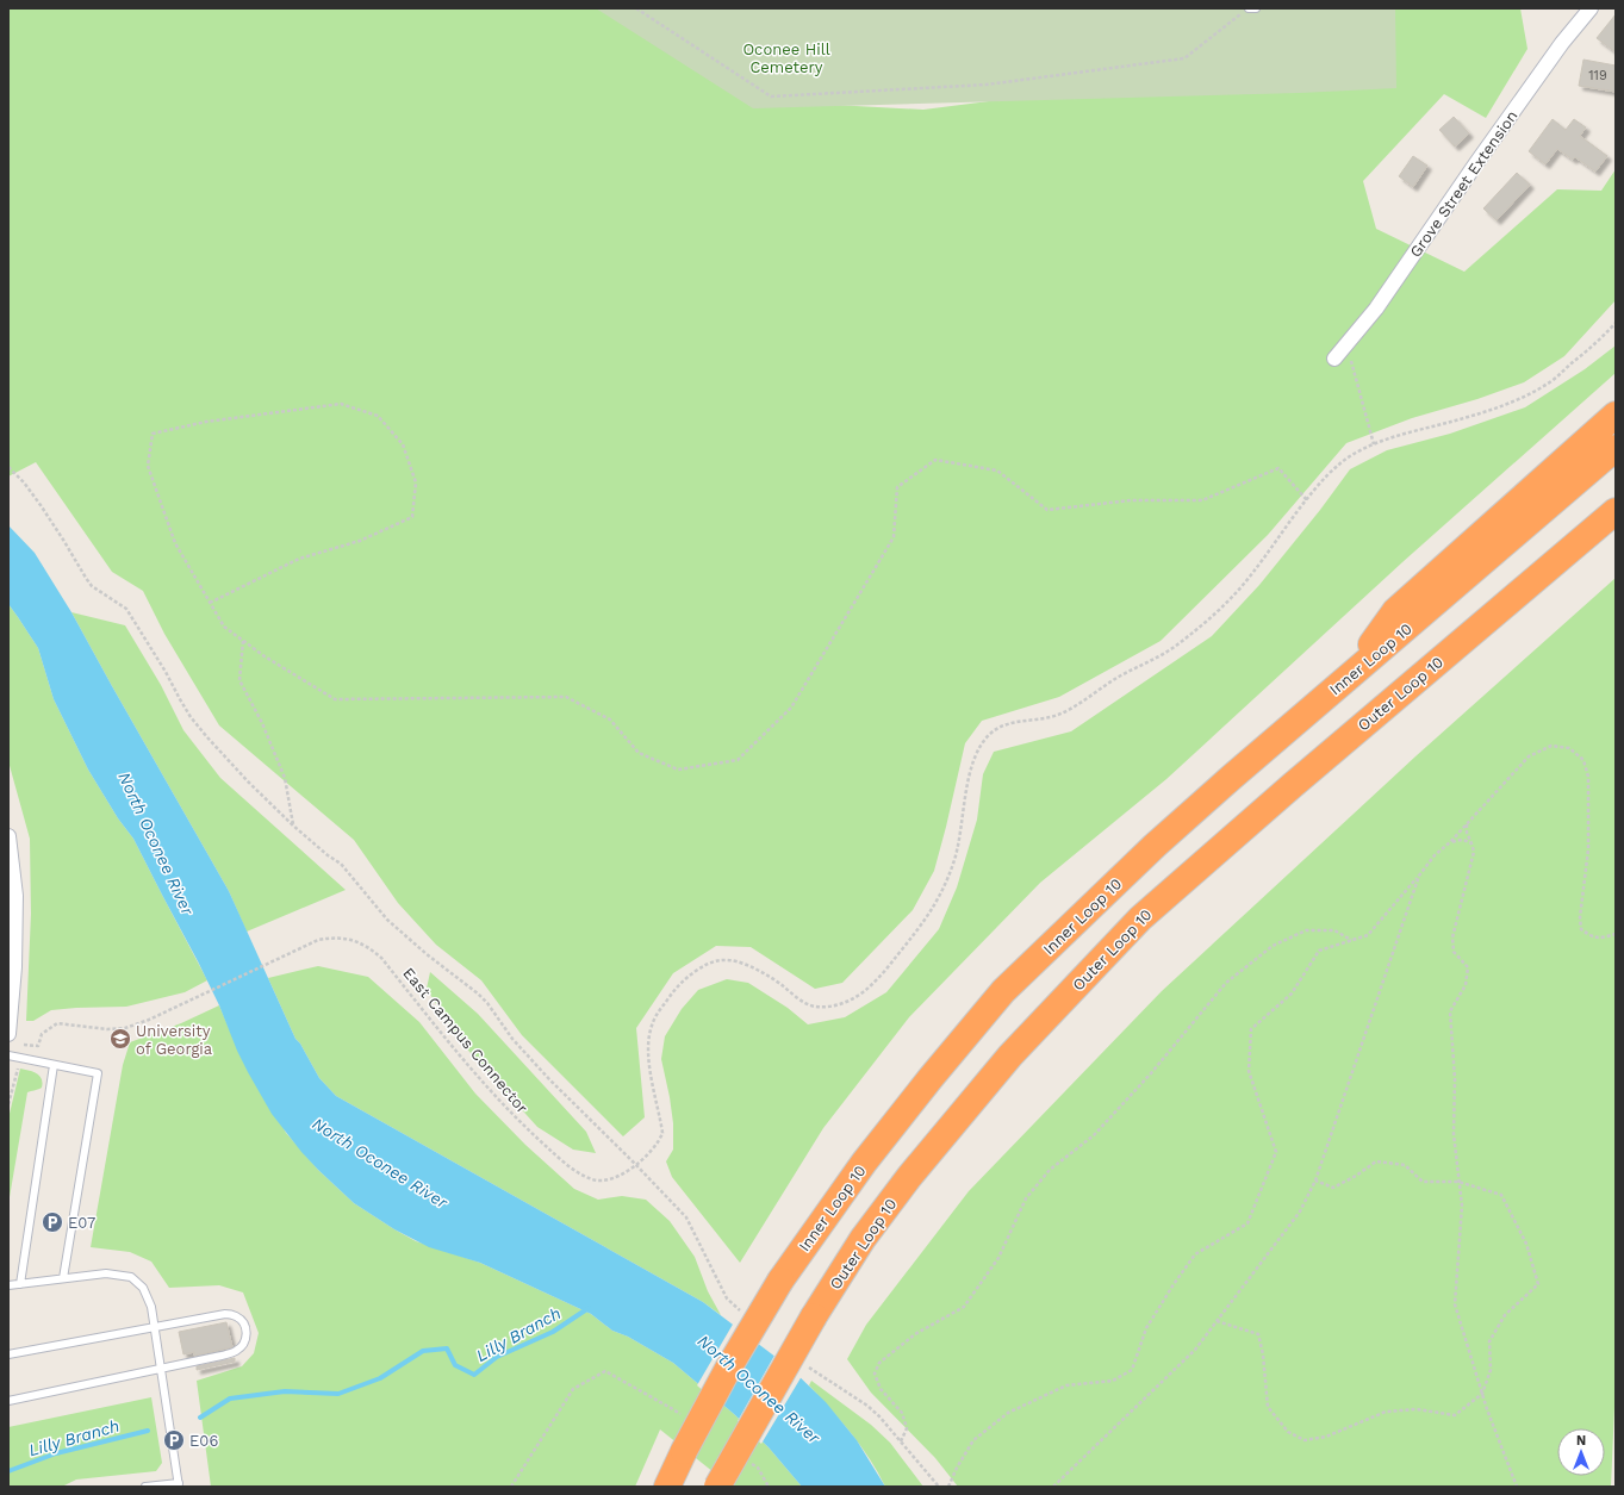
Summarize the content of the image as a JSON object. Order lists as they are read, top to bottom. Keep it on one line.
{"streets":{"highway":["Inner Loop 10","Outer Loop 10"],"street":["Grove Street Extension"],"path":["East Campus Connector"]},"water":["North Oconee River","Lilly Branch"],"parks":["Oconee Hill Cemetery"],"places":{"school or university":["University of Georgia"],"parking":["E07","E06"]},"house_numbers":["119"],"north":"top"}
